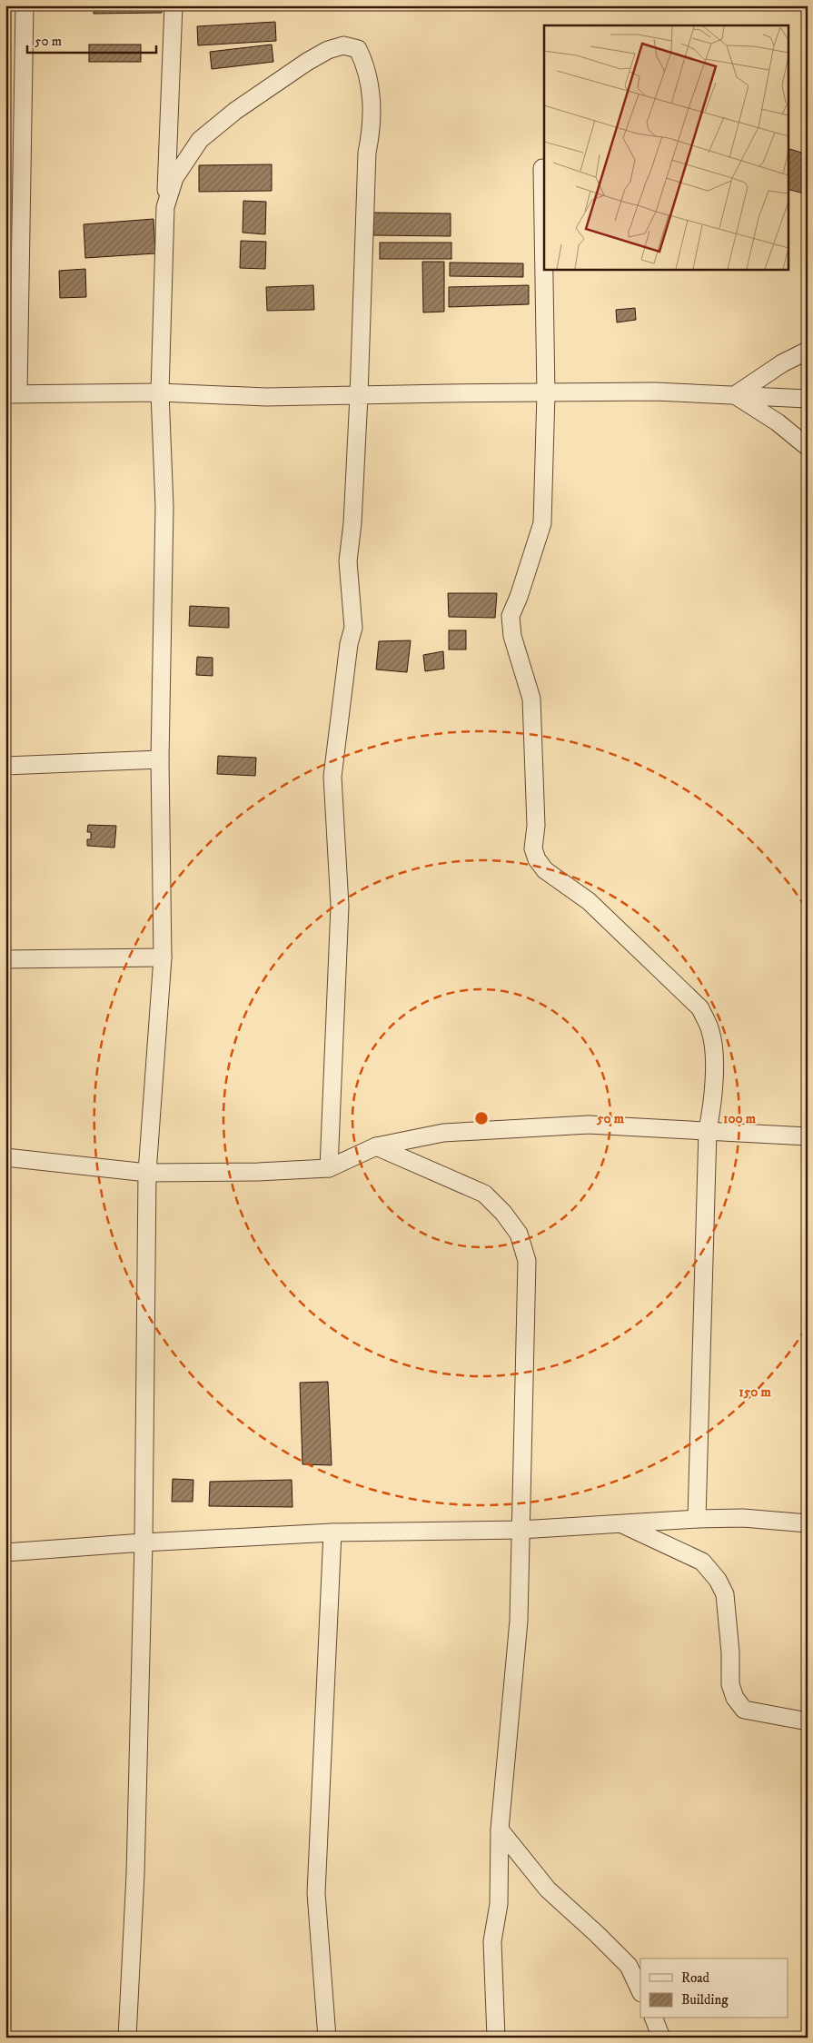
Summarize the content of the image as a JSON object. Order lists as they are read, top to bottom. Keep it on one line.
{"legend":["Road","Building"],"scale_bar":"50 m","rings":["50 m","100 m","150 m"]}
